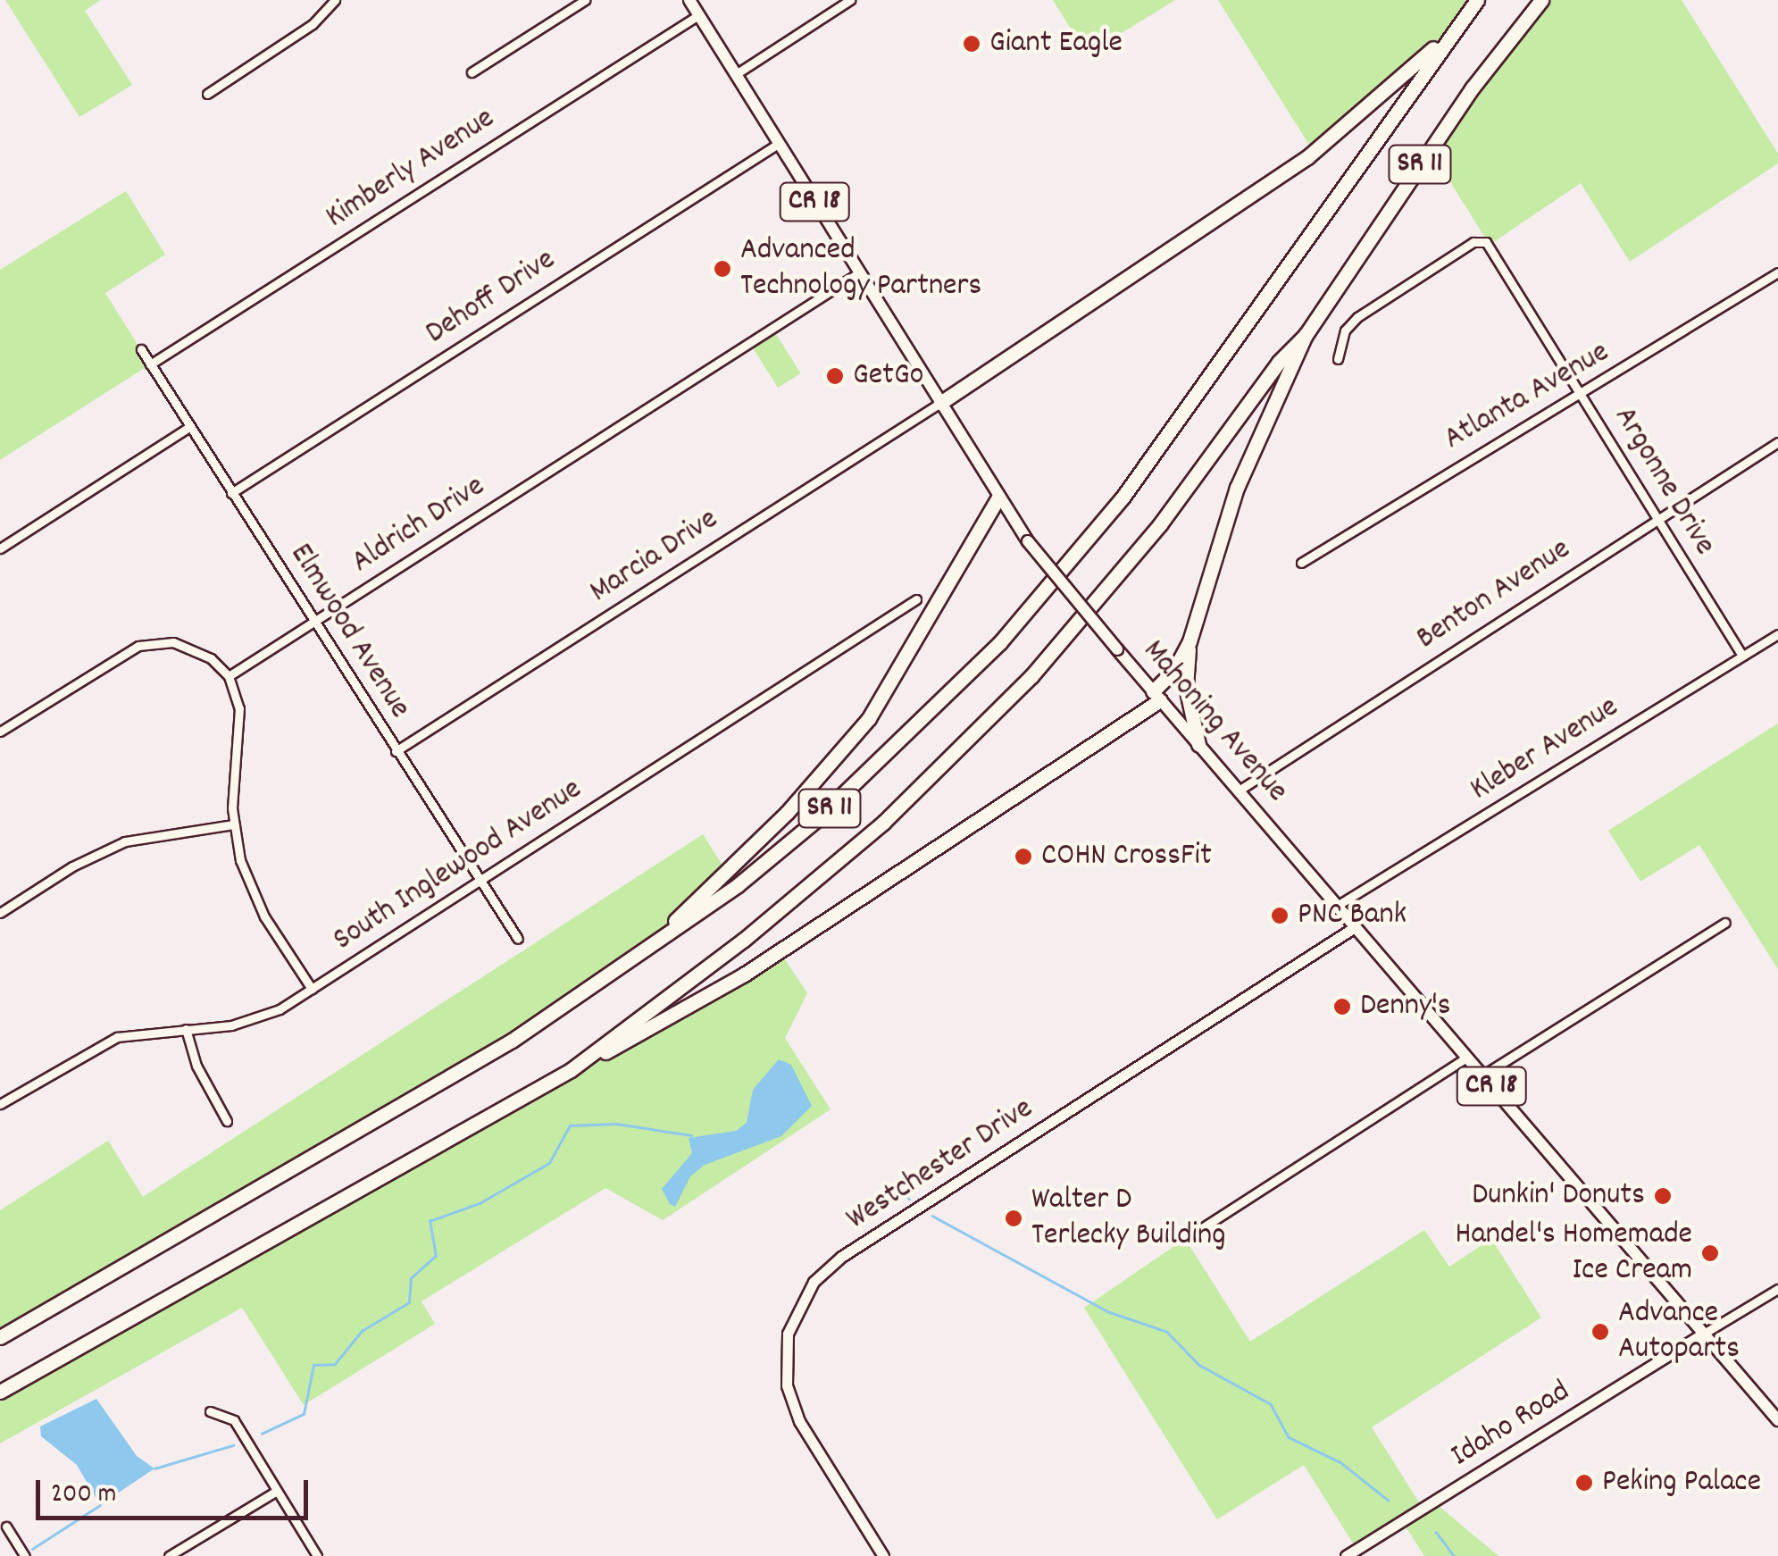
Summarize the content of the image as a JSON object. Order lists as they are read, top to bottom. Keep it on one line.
{"streets":{"highway":["SR 11"],"main road":["CR 18","Mahoning Avenue"],"street":["Kimberly Avenue","Dehoff Drive","Atlanta Avenue","Argonne Drive","Aldrich Drive","Marcia Drive","Benton Avenue","Elmwood Avenue","Kleber Avenue","South Inglewood Avenue","Westchester Drive","Idaho Road"]},"crossings":[["Kimberly Avenue","Elmwood Avenue"],["Kimberly Avenue","Mahoning Avenue"],["Dehoff Drive","Elmwood Avenue"],["Dehoff Drive","Mahoning Avenue"],["Atlanta Avenue","Argonne Drive"],["Argonne Drive","Benton Avenue"],["Argonne Drive","Kleber Avenue"],["Aldrich Drive","Elmwood Avenue"],["Aldrich Drive","Mahoning Avenue"],["Marcia Drive","Elmwood Avenue"],["Marcia Drive","Mahoning Avenue"],["Benton Avenue","Mahoning Avenue"],["Elmwood Avenue","South Inglewood Avenue"],["Mahoning Avenue","Kleber Avenue"],["Mahoning Avenue","Westchester Drive"],["Mahoning Avenue","Idaho Road"]],"places":["Giant Eagle","Advanced Technology Partners","GetGo","COHN CrossFit","PNC Bank","Denny's","Dunkin' Donuts","Walter D Terlecky Building","Handel's Homemade Ice Cream","Advance Autoparts","Peking Palace"],"scale_bar":"200 m"}
